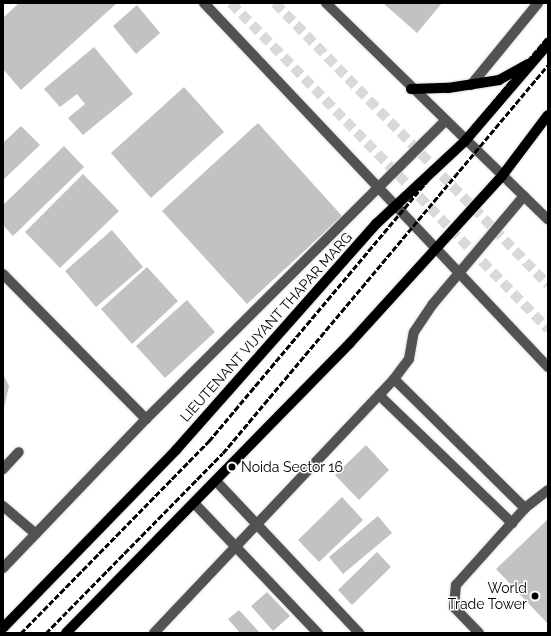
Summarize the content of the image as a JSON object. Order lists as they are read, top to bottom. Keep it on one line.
{"streets":{"main road":["LIEUTENANT VIJYANT THAPAR MARG"]},"places":["Noida Sector 16","World Trade Tower"]}
